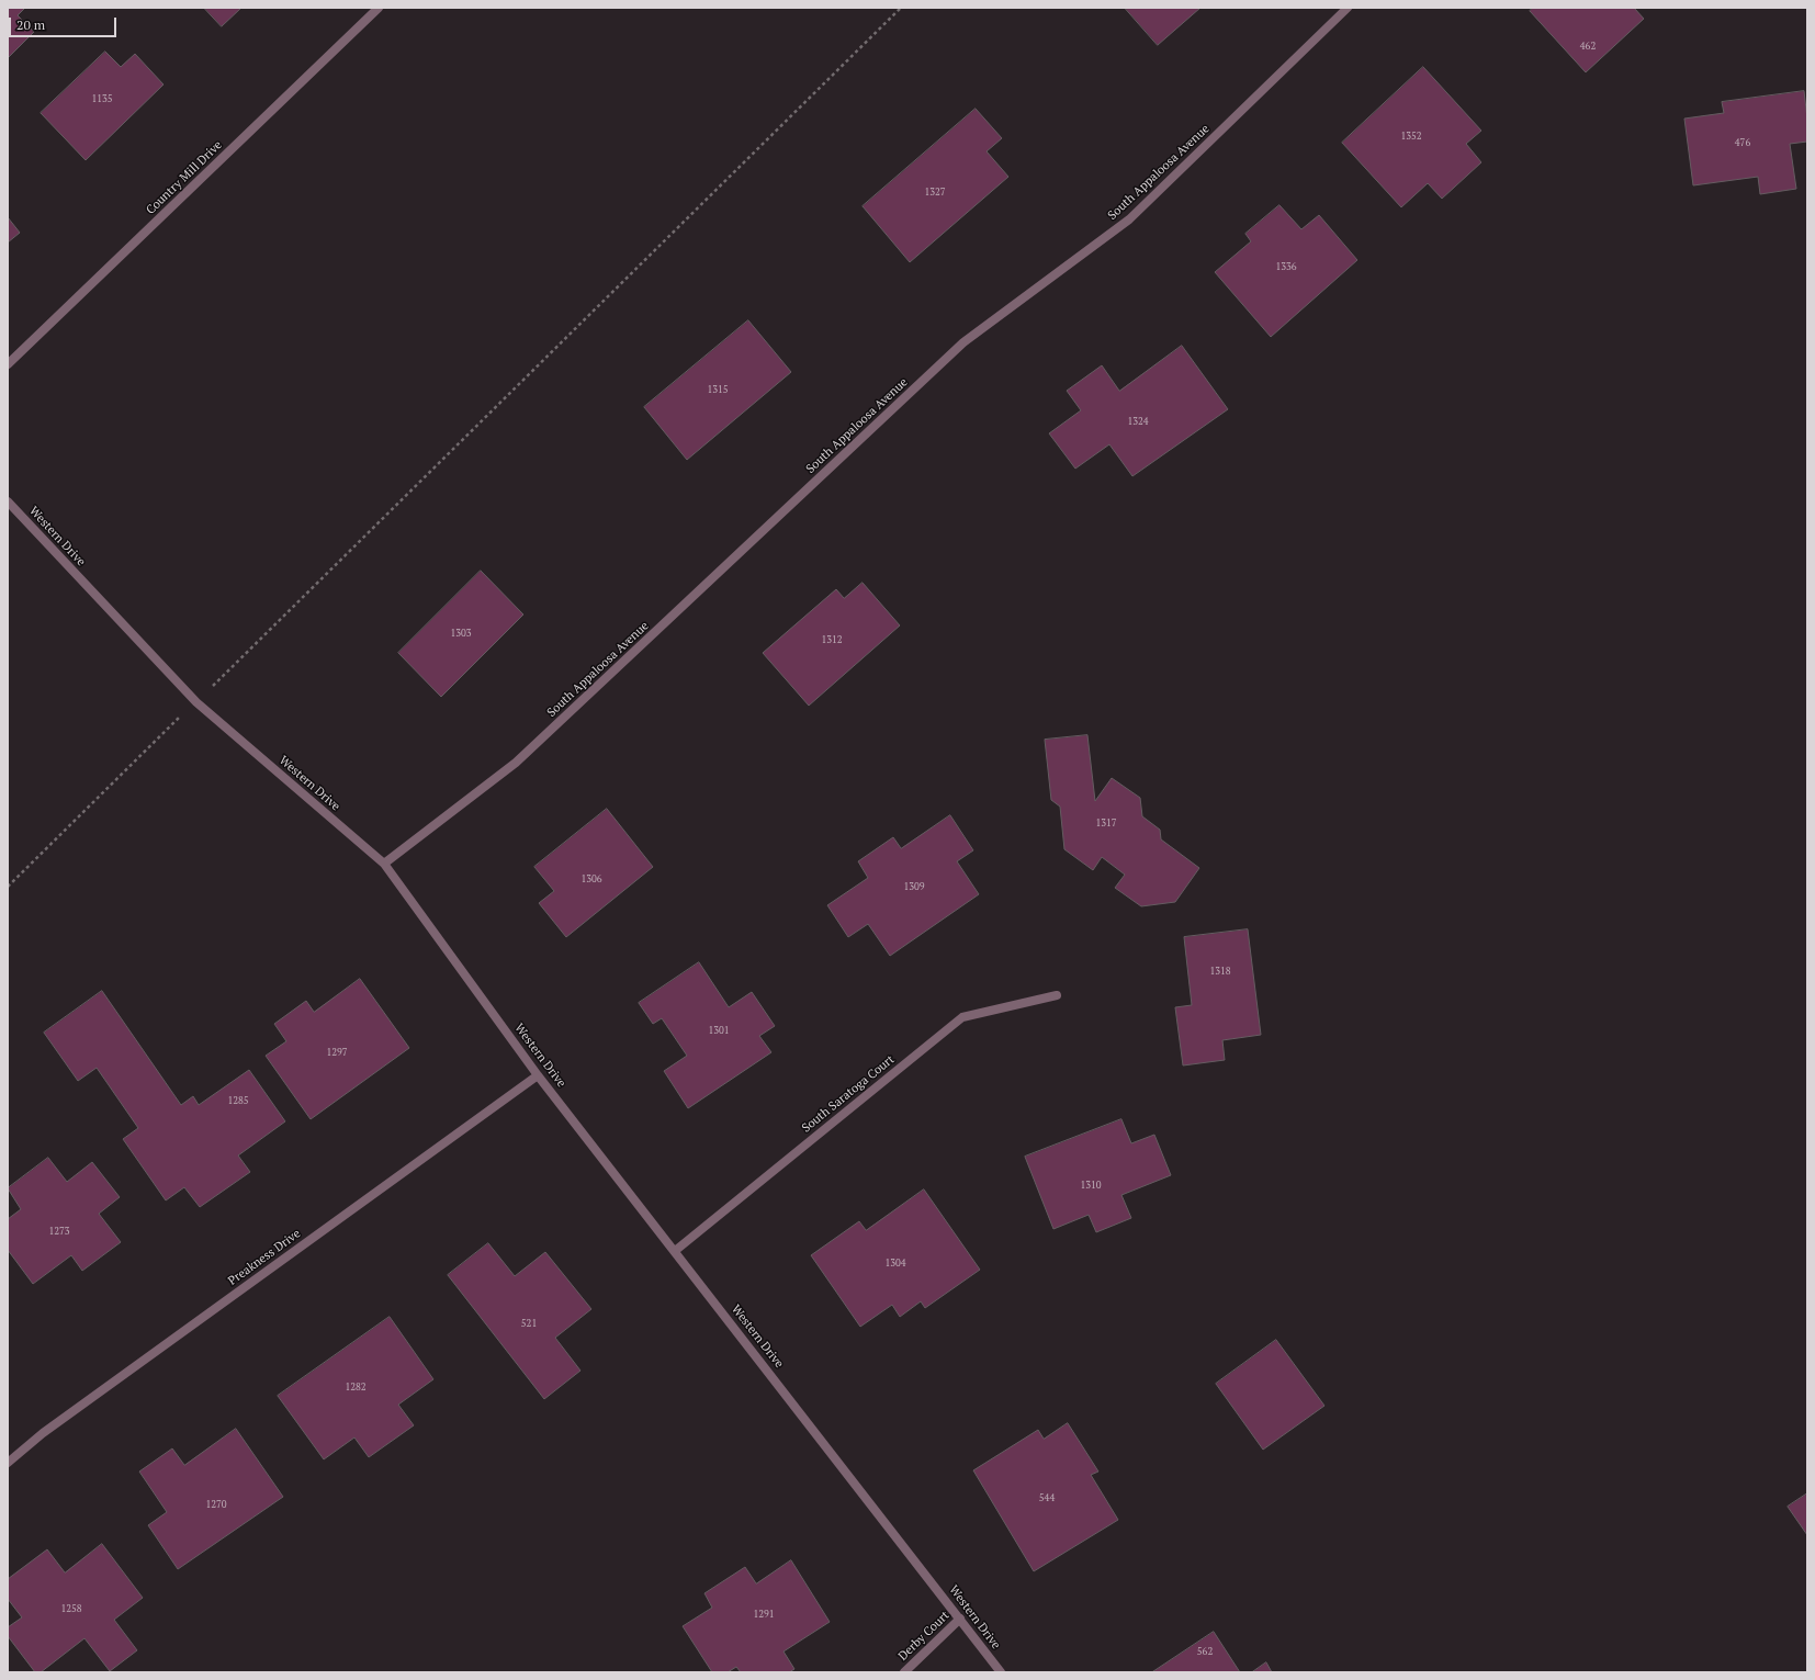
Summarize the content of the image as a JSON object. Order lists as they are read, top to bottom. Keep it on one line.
{"streets":{"street":["South Appaloosa Avenue","Country Mill Drive","Western Drive","South Saratoga Court","Preakness Drive","Derby Court"]},"crossings":[["South Appaloosa Avenue","Western Drive"],["Western Drive","South Saratoga Court"],["Western Drive","Preakness Drive"],["Western Drive","Derby Court"]],"house_numbers":["462","1135","1352","476","1327","1336","1315","1324","1303","1312","1317","1306","1309","1318","1301","1297","1285","1310","1273","1304","521","1282","544","1270","1258","1291","562"],"scale_bar":"20 m"}
